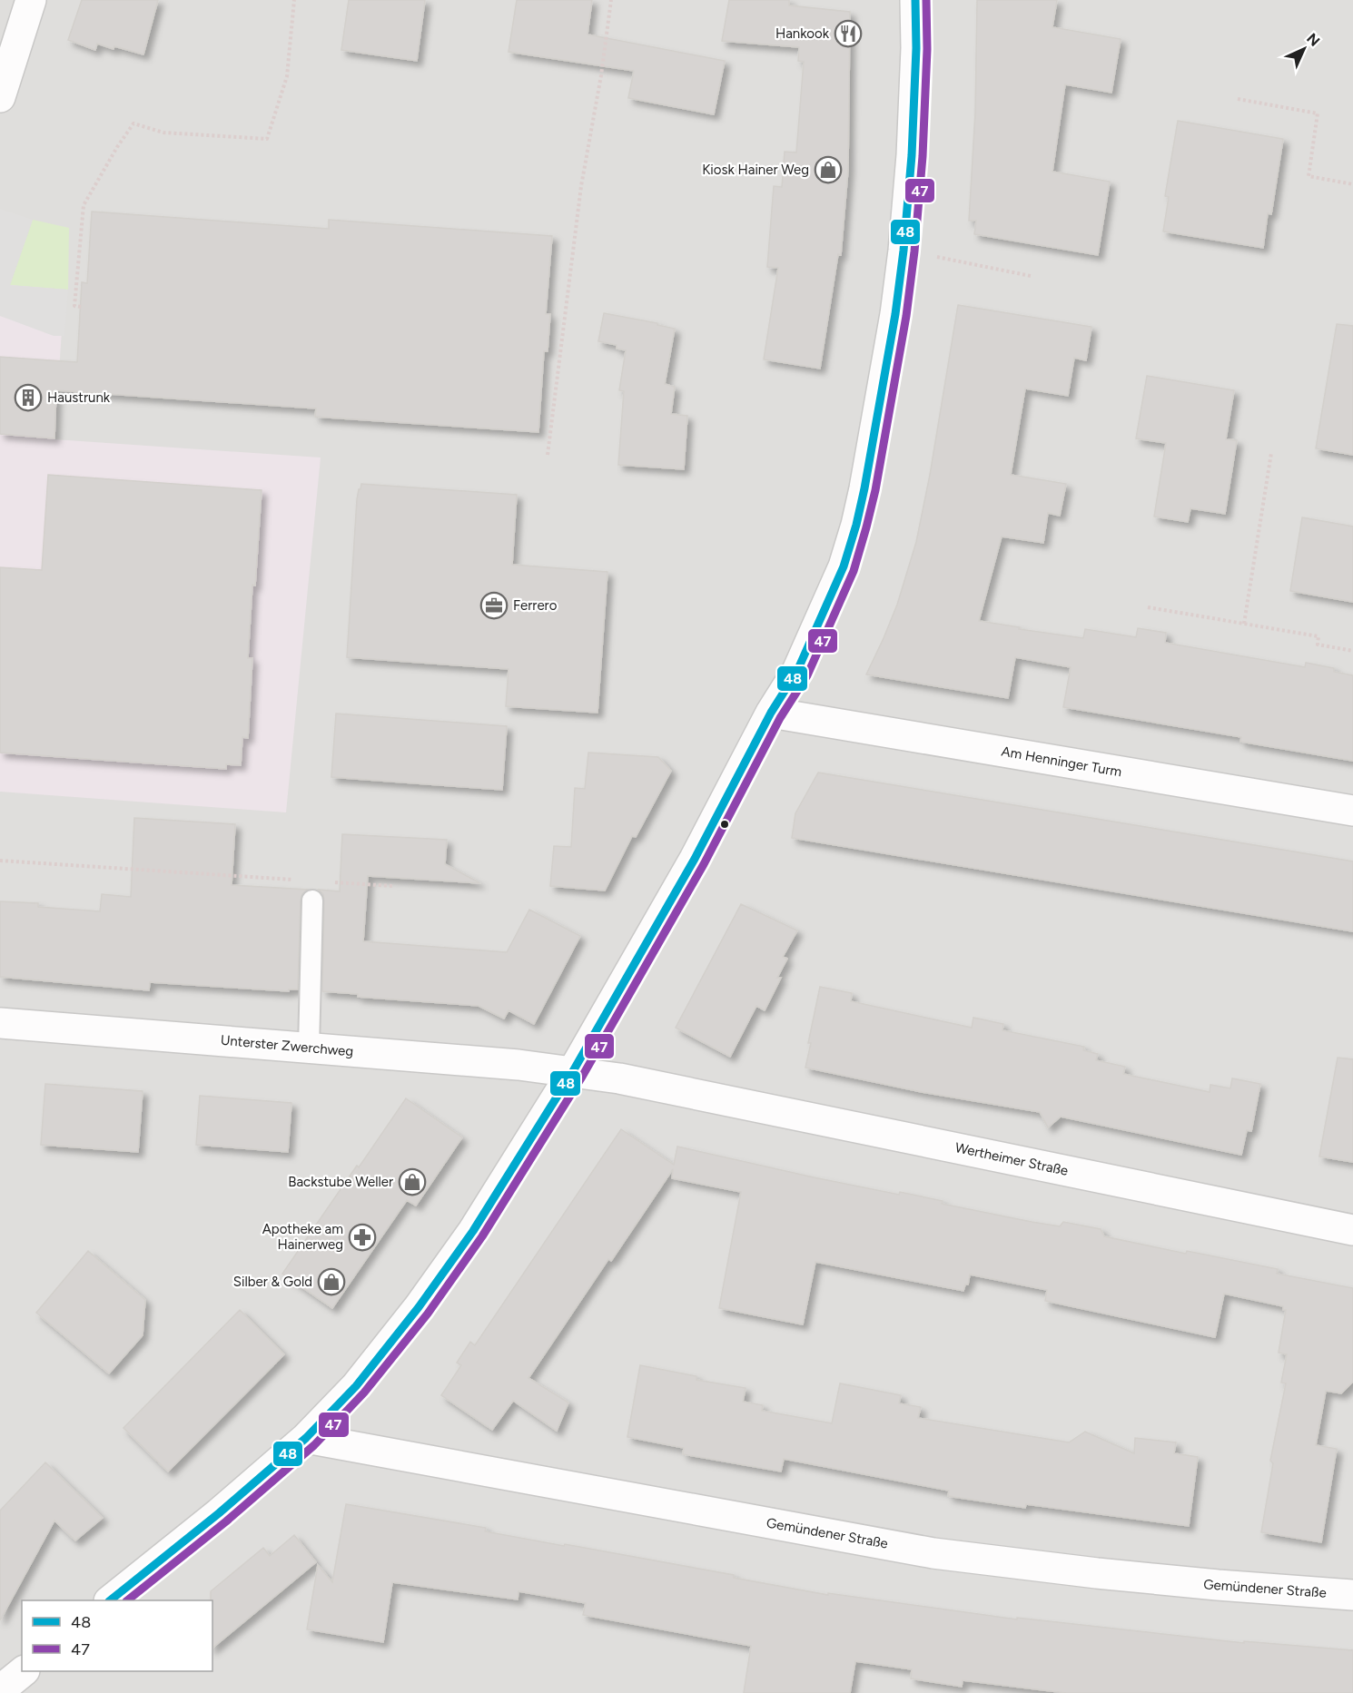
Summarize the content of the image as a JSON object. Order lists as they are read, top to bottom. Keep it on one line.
{"streets":{"street":["Am Henninger Turm","Unterster Zwerchweg","Wertheimer Straße","Gemündener Straße"]},"crossings":[["Unterster Zwerchweg","Wertheimer Straße"]],"places":{"restaurant":["Hankook"],"shop":["Kiosk Hainer Weg","Backstube Weller","Silber & Gold"],"building":["Haustrunk"],"office":["Ferrero"],"pharmacy":["Apotheke am Hainerweg"]},"lines":["transit line 48","transit line 47"],"legend":["48","47"],"north":"top right"}
